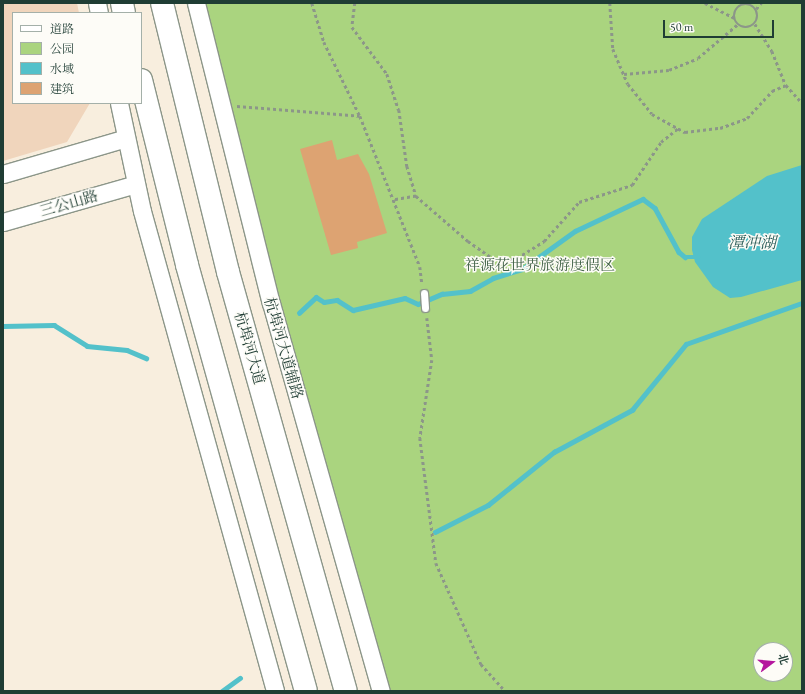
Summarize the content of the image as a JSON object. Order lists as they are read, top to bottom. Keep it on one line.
{"streets":{"main road":["杭埠河大道"],"street":["三公山路","杭埠河大道辅路"]},"water":["潭冲湖"],"parks":["祥源花世界旅游度假区"],"legend":["道路","公园","水域","建筑"],"scale_bar":"50 m","north":"right"}
